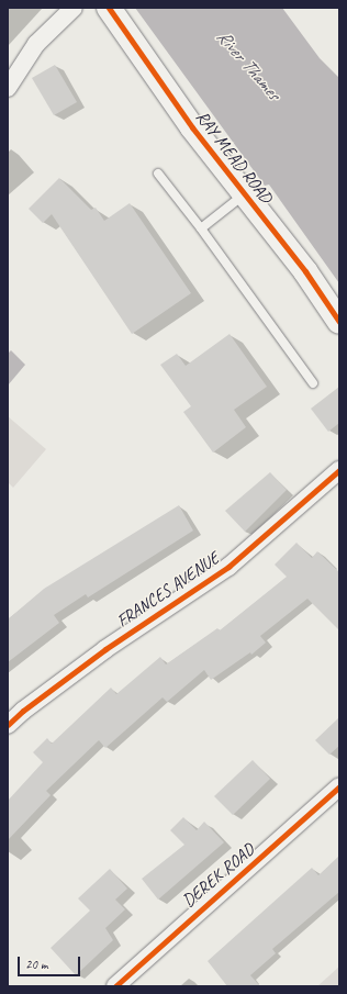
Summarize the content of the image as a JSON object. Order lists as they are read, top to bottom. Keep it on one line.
{"streets":{"main road":["RAY MEAD ROAD"],"street":["FRANCES AVENUE","DEREK ROAD"]},"water":["River Thames"],"scale_bar":"20 m"}
